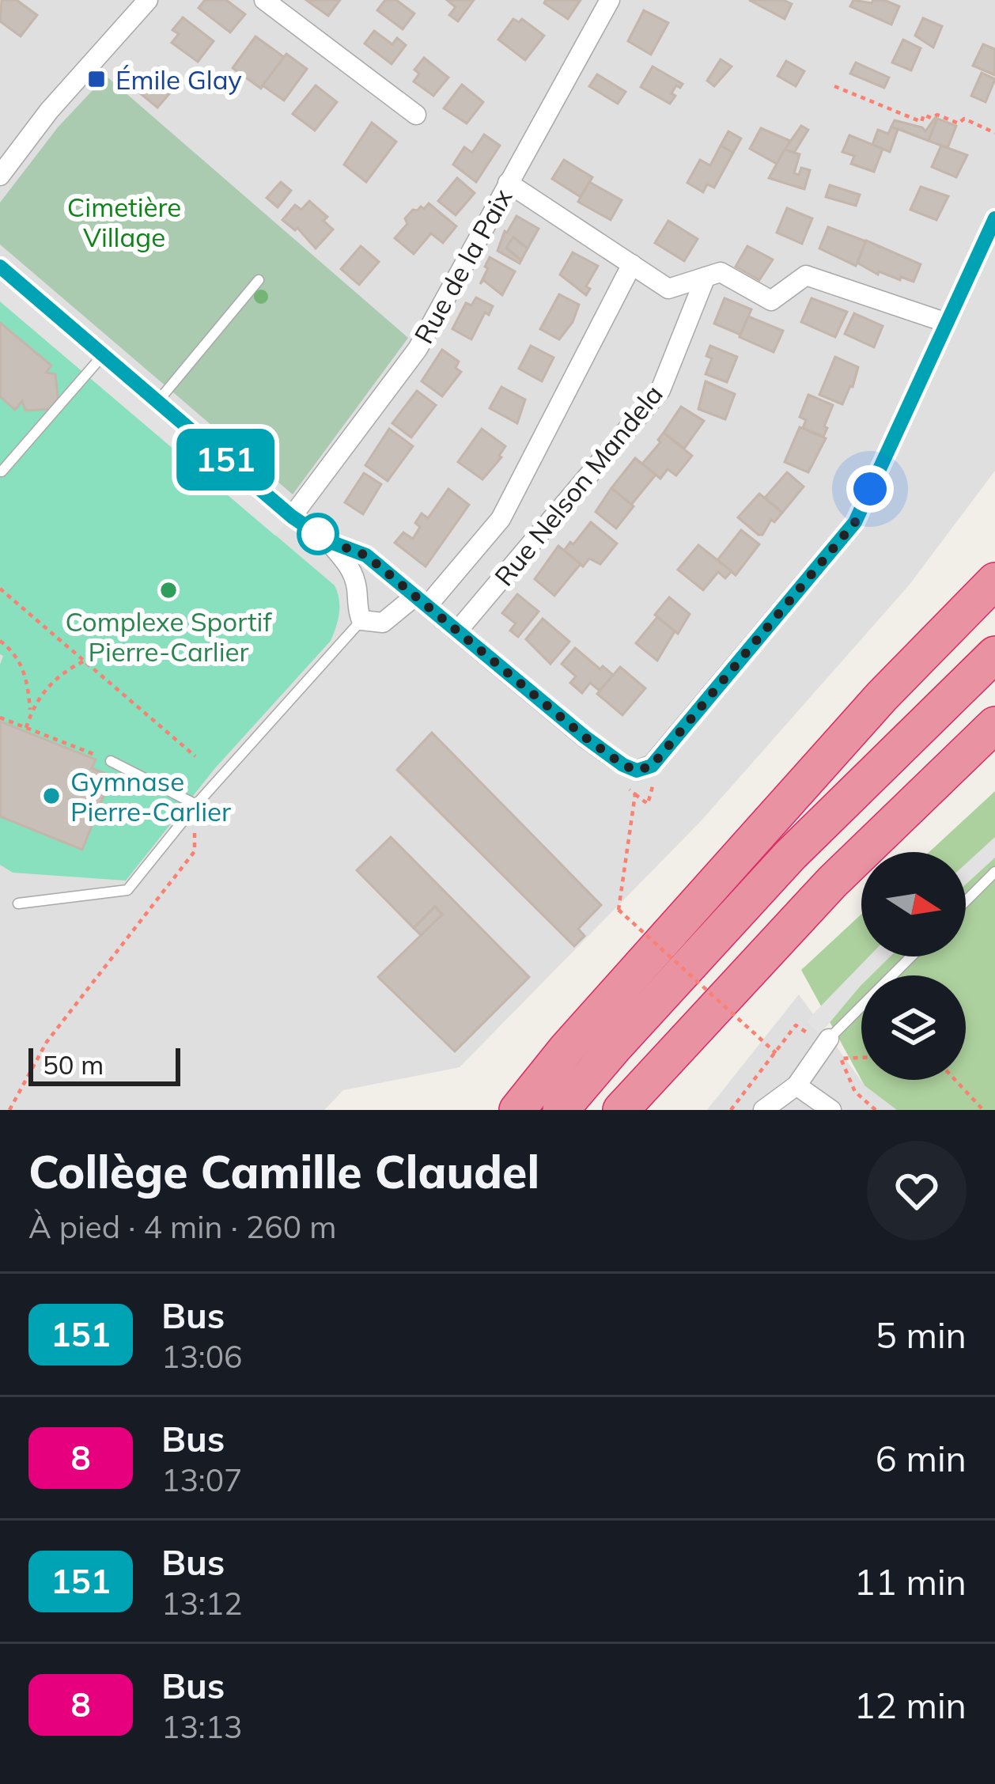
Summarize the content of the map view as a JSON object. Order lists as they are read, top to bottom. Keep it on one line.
{"streets":{"street":["Rue de la Paix","Rue Nelson Mandela"]},"parks":["Cimetière Village"],"places":{"transit":["Émile Glay"],"other":["Complexe Sportif Pierre-Carlier","Gymnase Pierre-Carlier"]},"lines":["bus line 151"],"scale_bar":"50 m","north":"right","page":{"on_map":"151","scale":"50 m","heading":["Collège Camille Claudel","À pied · 4 min · 260 m"],"list":[{"mark":"151","name":"Bus","note":"13:06","value":"5 min"},{"mark":"8","name":"Bus","note":"13:07","value":"6 min"},{"mark":"151","name":"Bus","note":"13:12","value":"11 min"},{"mark":"8","name":"Bus","note":"13:13","value":"12 min"}]}}
